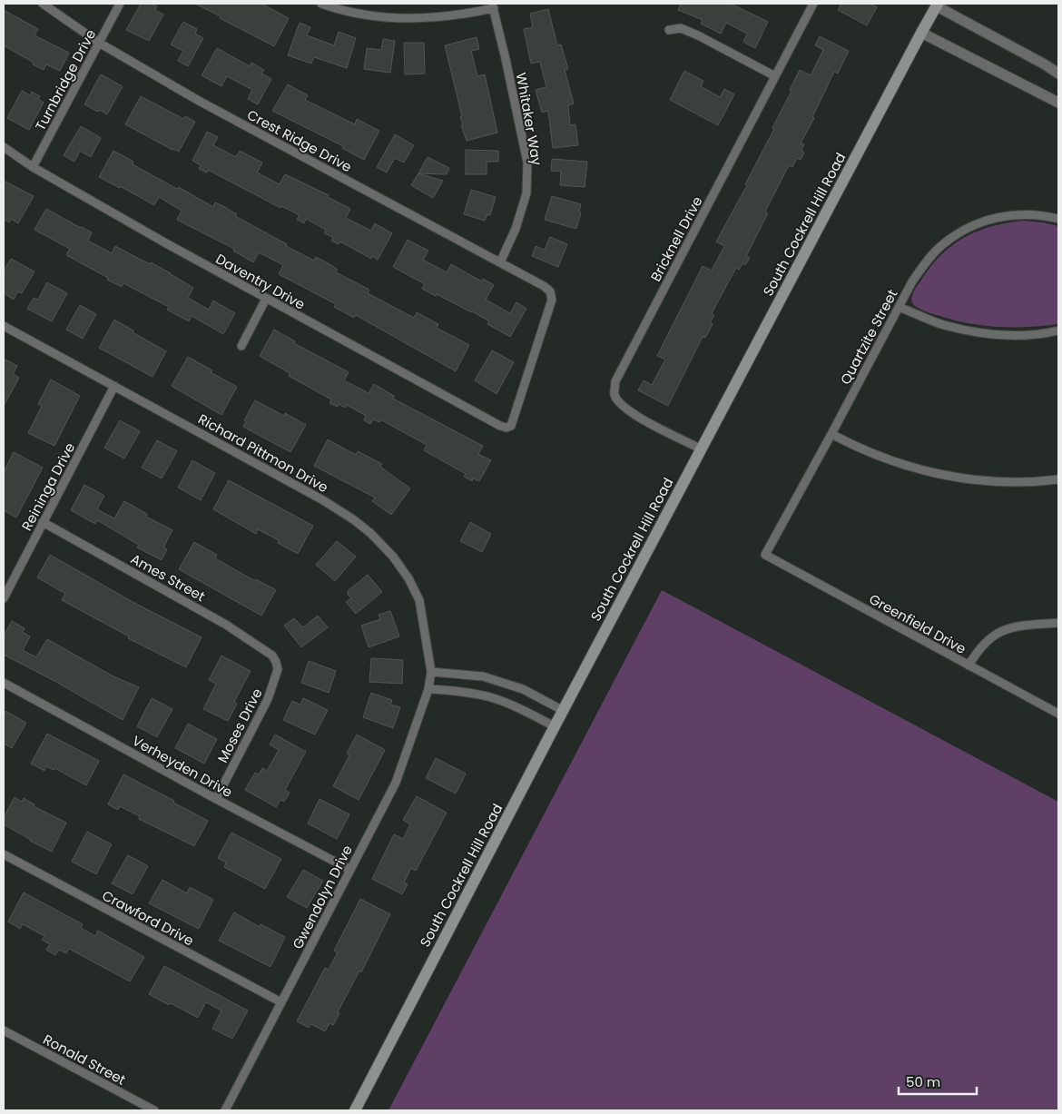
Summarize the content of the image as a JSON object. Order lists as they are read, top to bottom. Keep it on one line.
{"streets":{"main road":["South Cockrell Hill Road"],"street":["Turnbridge Drive","Whitaker Way","Crest Ridge Drive","Bricknell Drive","Daventry Drive","Quartzite Street","Richard Pittmon Drive","Reininga Drive","Ames Street","Greenfield Drive","Moses Drive","Verheyden Drive","Gwendolyn Drive","Crawford Drive","Ronald Street"]},"crossings":[["Turnbridge Drive","Crest Ridge Drive"],["Turnbridge Drive","Daventry Drive"],["Whitaker Way","Crest Ridge Drive"],["Crest Ridge Drive","Daventry Drive"],["South Cockrell Hill Road","Bricknell Drive"],["Quartzite Street","Greenfield Drive"],["Richard Pittmon Drive","Reininga Drive"],["Richard Pittmon Drive","Gwendolyn Drive"],["Reininga Drive","Ames Street"],["Ames Street","Moses Drive"],["Moses Drive","Verheyden Drive"],["Verheyden Drive","Gwendolyn Drive"],["Gwendolyn Drive","Crawford Drive"]],"scale_bar":"50 m"}
